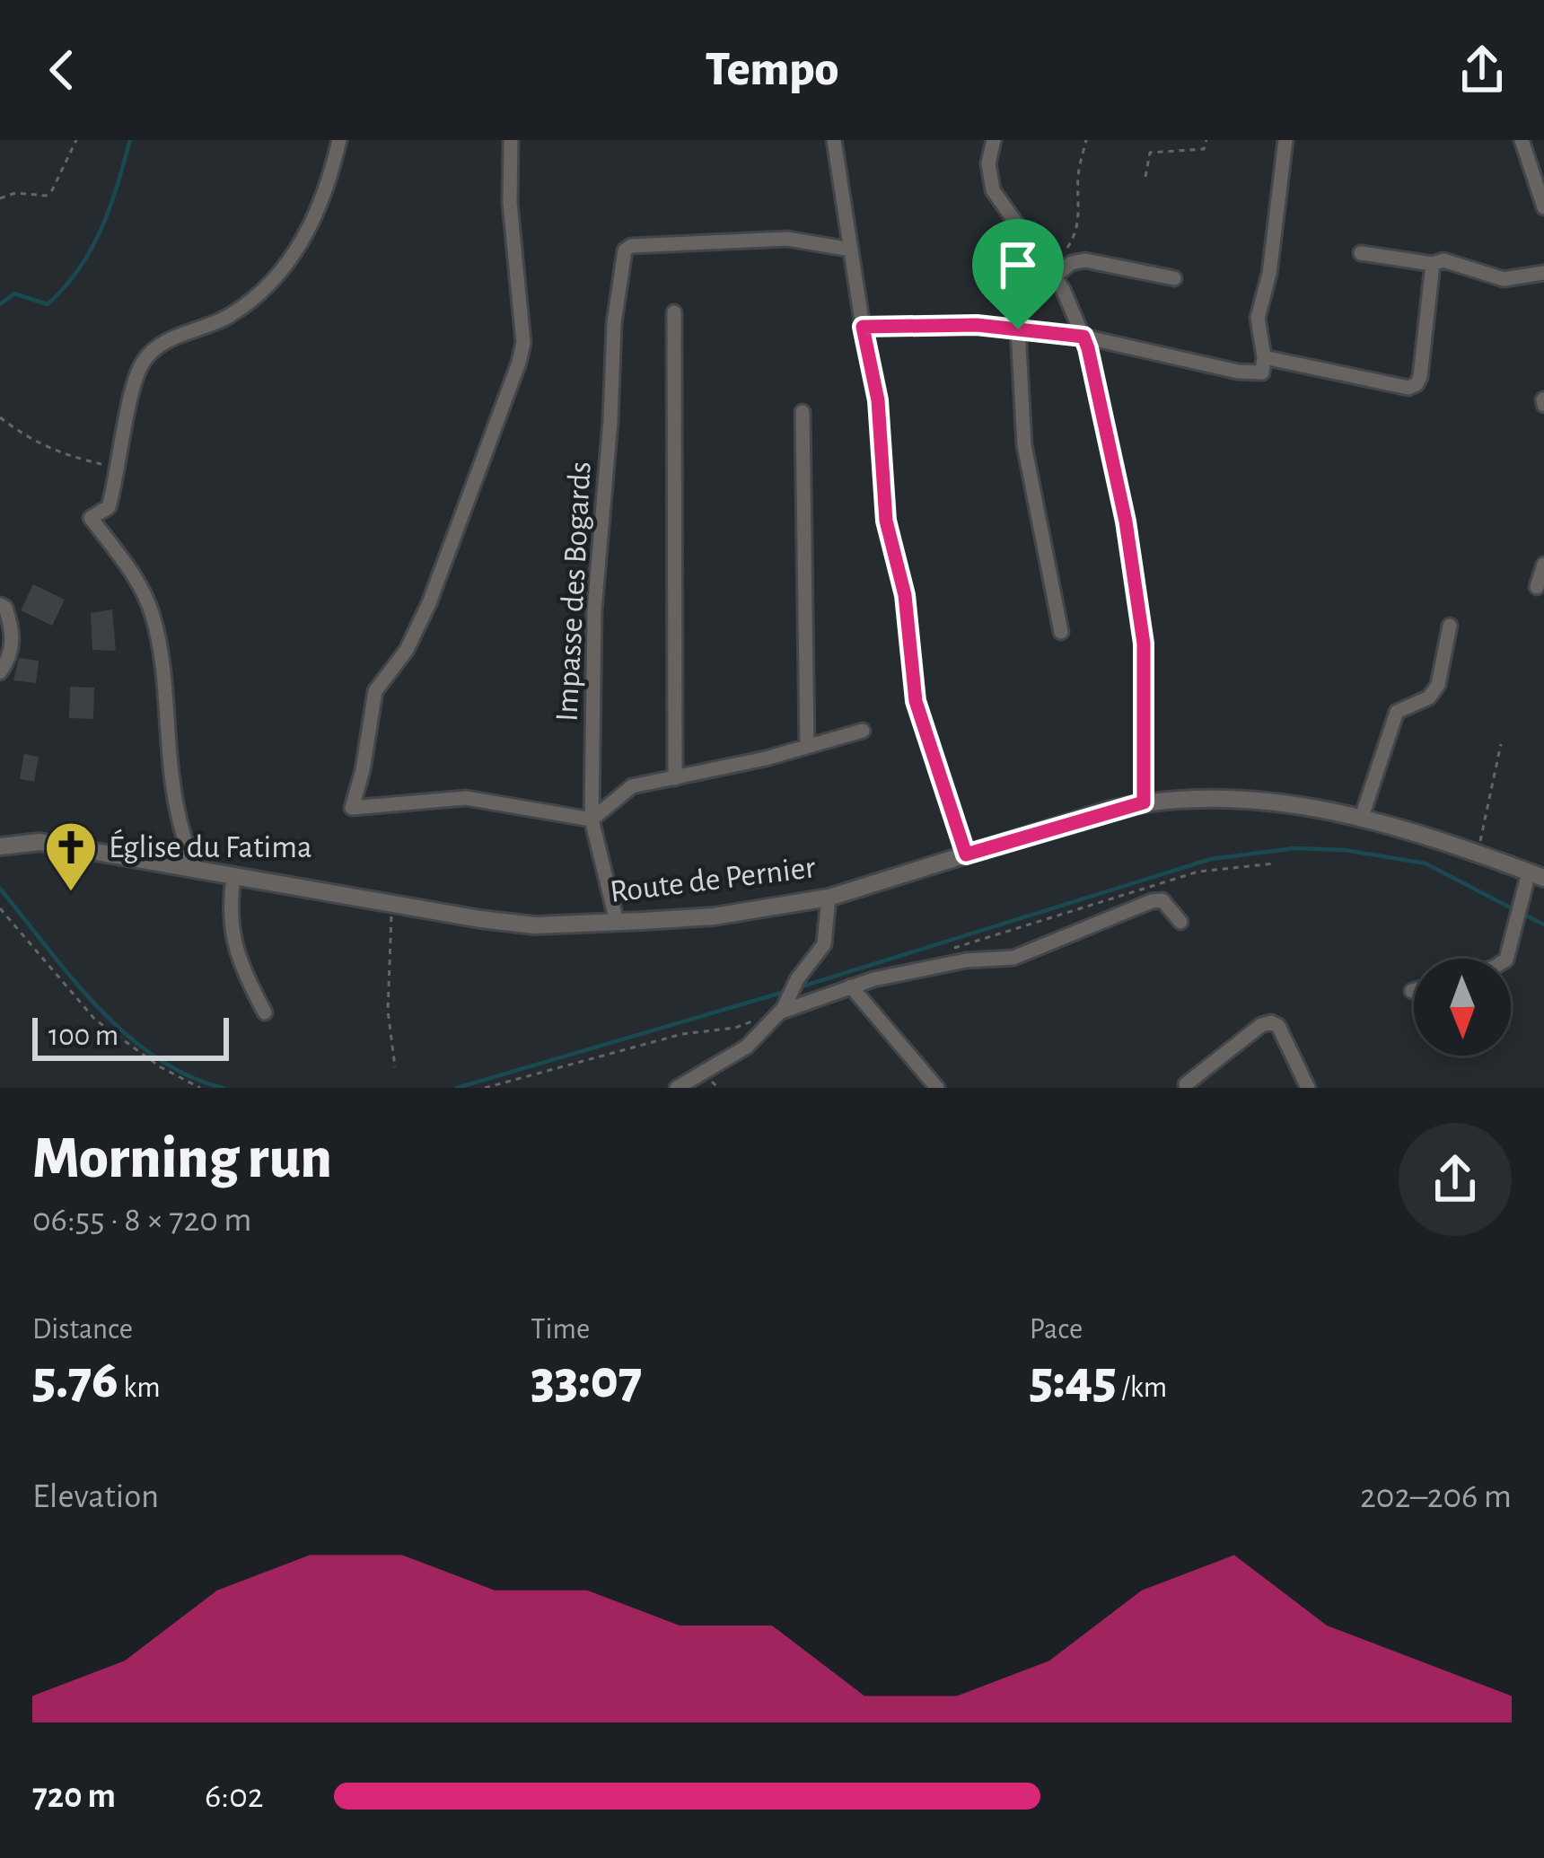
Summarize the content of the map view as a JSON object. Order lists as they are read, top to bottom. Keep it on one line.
{"streets":{"street":["Impasse des Bogards","Route de Pernier"]},"crossings":[["Impasse des Bogards","Route de Pernier"]],"places":{"church":["Église du Fatima"]},"scale_bar":"100 m","north":"bottom","page":{"header":"Tempo","scale":"100 m","heading":["Morning run","06:55 · 8 × 720 m"],"stats":[["Distance","5.76 km"],["Time","33:07"],["Pace","5:45 /km"]],"chart":["Elevation","202–206 m"],"list":[{"name":"720 m","note":"6:02"}]}}
